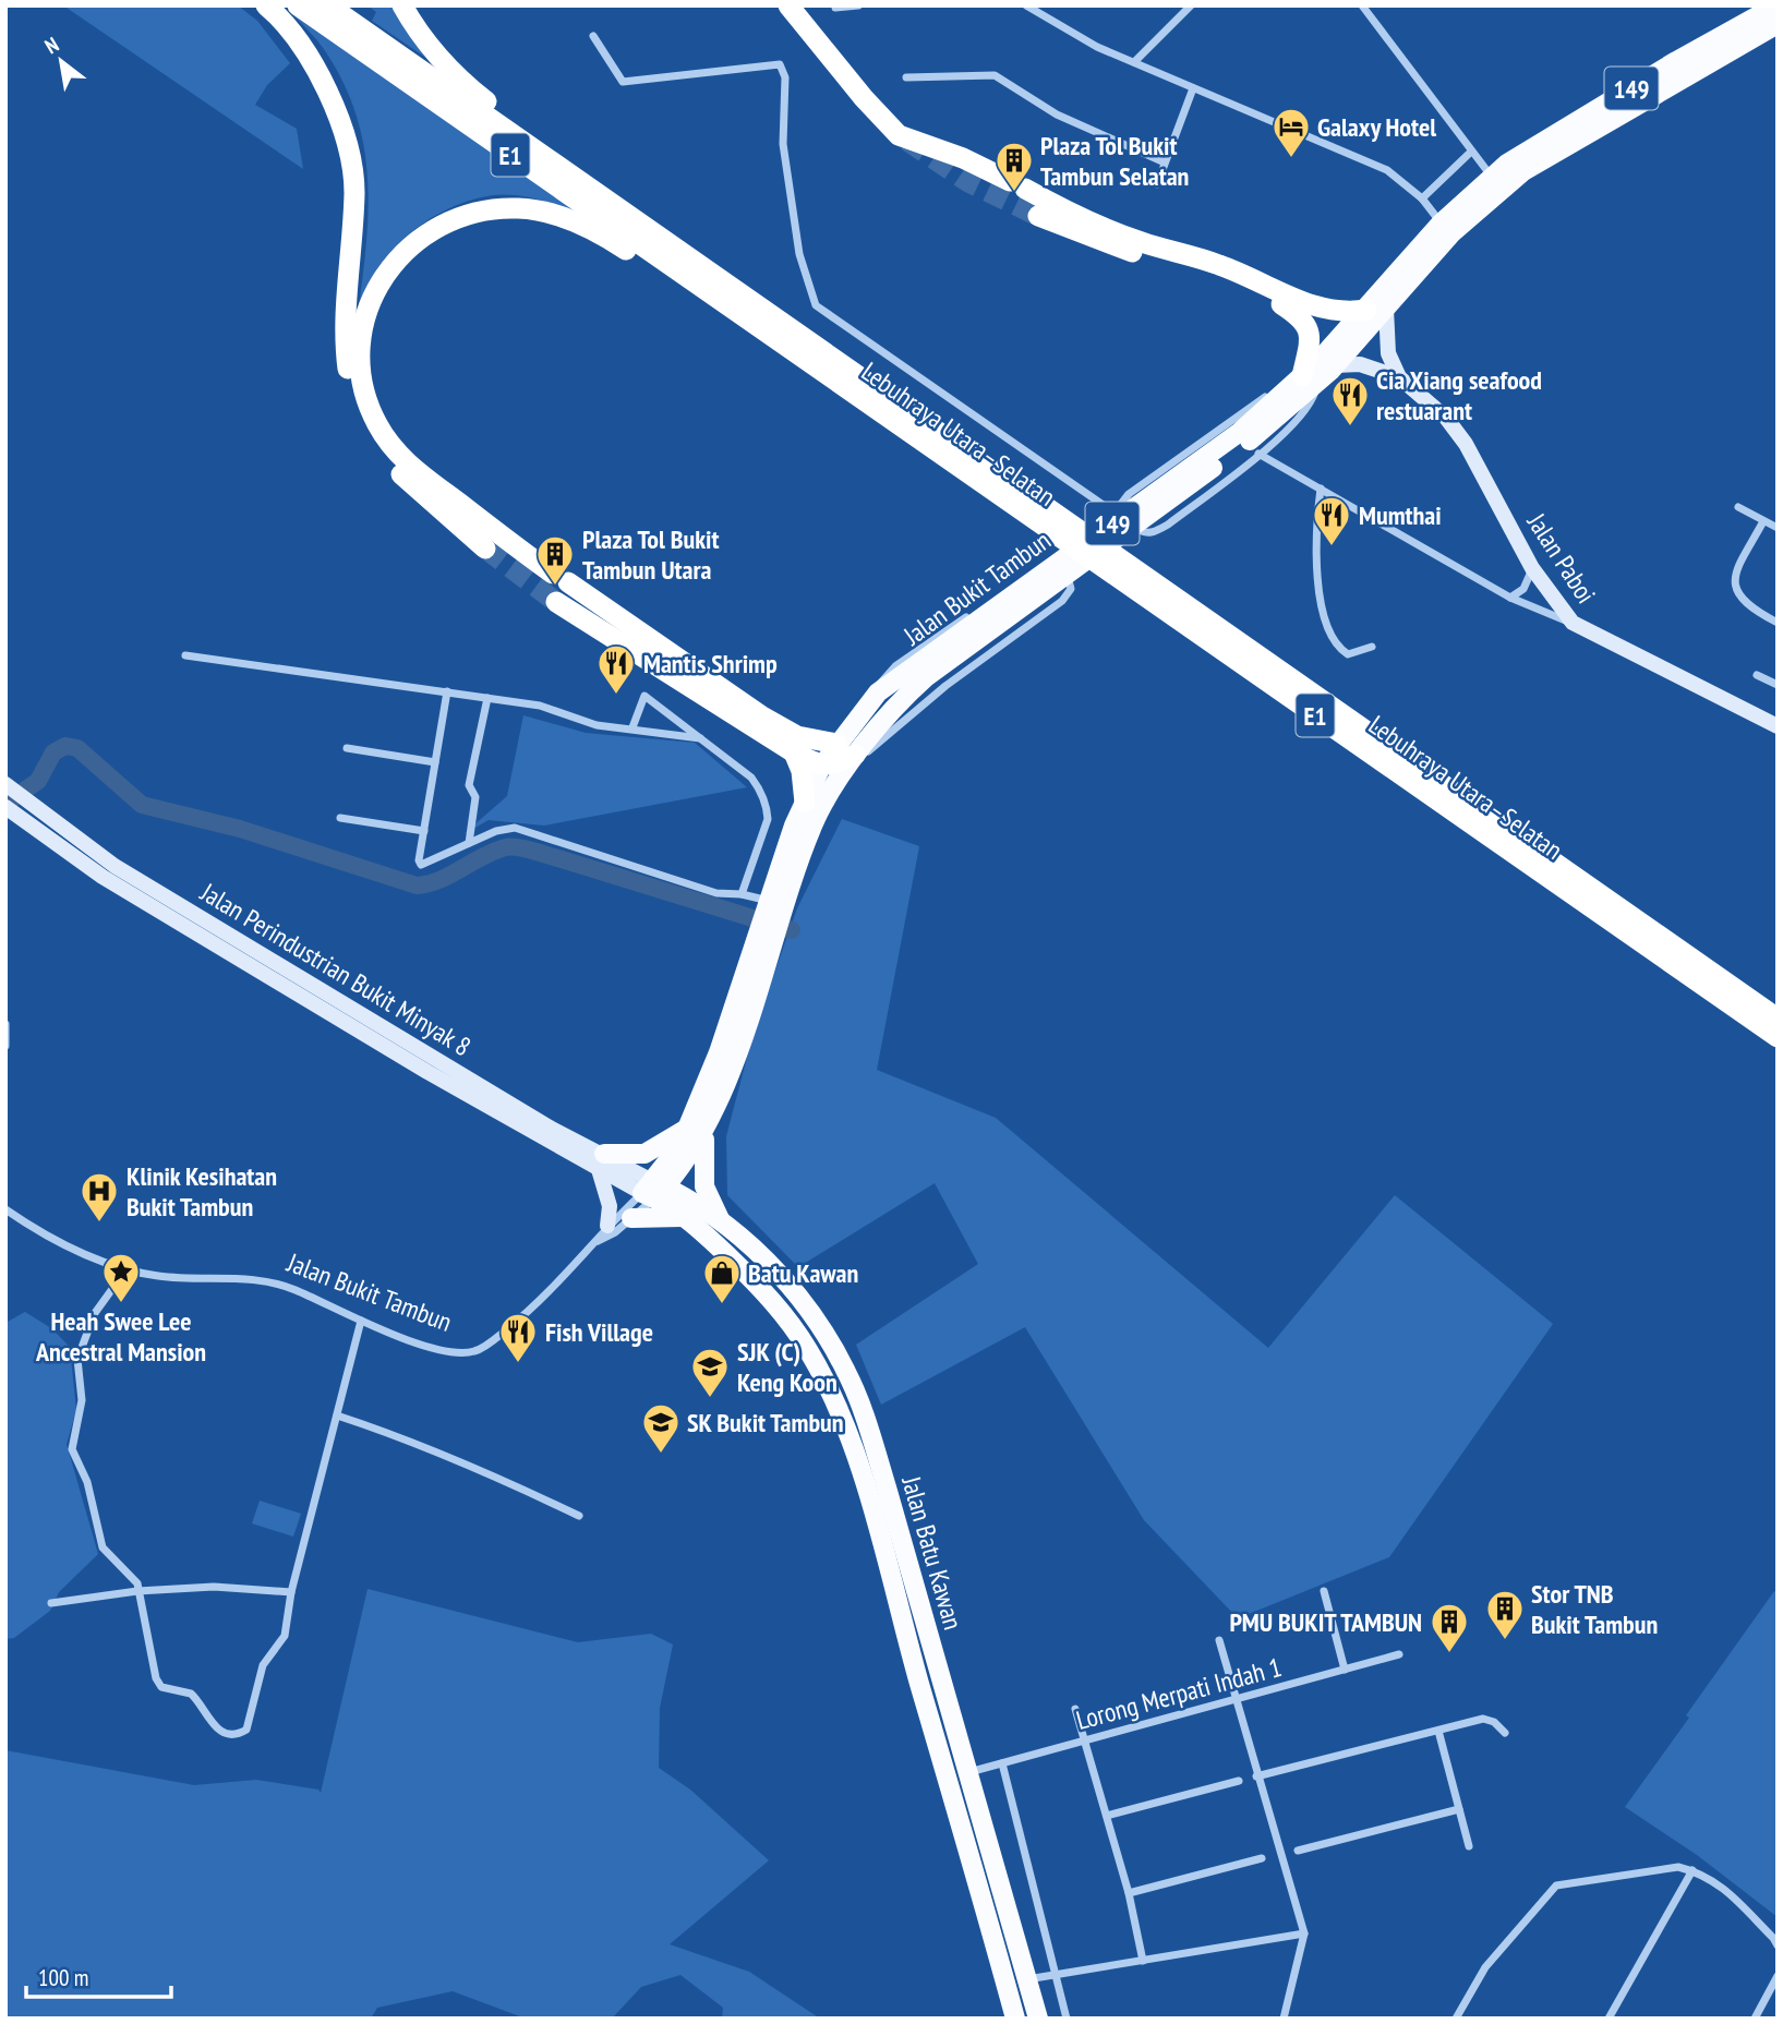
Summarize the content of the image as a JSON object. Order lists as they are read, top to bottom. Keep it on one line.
{"streets":{"highway":["E1","Lebuhraya Utara–Selatan"],"main road":["149","Jalan Bukit Tambun","Jalan Batu Kawan"],"street":["Jalan Paboi","Jalan Perindustrian Bukit Minyak 8","Lorong Merpati Indah 1"]},"crossings":[["Jalan Paboi","Jalan Bukit Tambun"],["Jalan Bukit Tambun","Jalan Perindustrian Bukit Minyak 8"],["Jalan Bukit Tambun","Jalan Batu Kawan"],["Jalan Perindustrian Bukit Minyak 8","Jalan Batu Kawan"],["Jalan Batu Kawan","Lorong Merpati Indah 1"]],"places":{"hotel":["Galaxy Hotel"],"building":["Plaza Tol Bukit Tambun Selatan","Plaza Tol Bukit Tambun Utara","Stor TNB Bukit Tambun","PMU BUKIT TAMBUN"],"restaurant":["Cia Xiang seafood restuarant","Mumthai","Mantis Shrimp","Fish Village"],"hospital":["Klinik Kesihatan Bukit Tambun"],"place":["Heah Swee Lee Ancestral Mansion"],"shop":["Batu Kawan"],"school or university":["SJK (C) Keng Koon","SK Bukit Tambun"]},"scale_bar":"100 m","north":"top left"}
